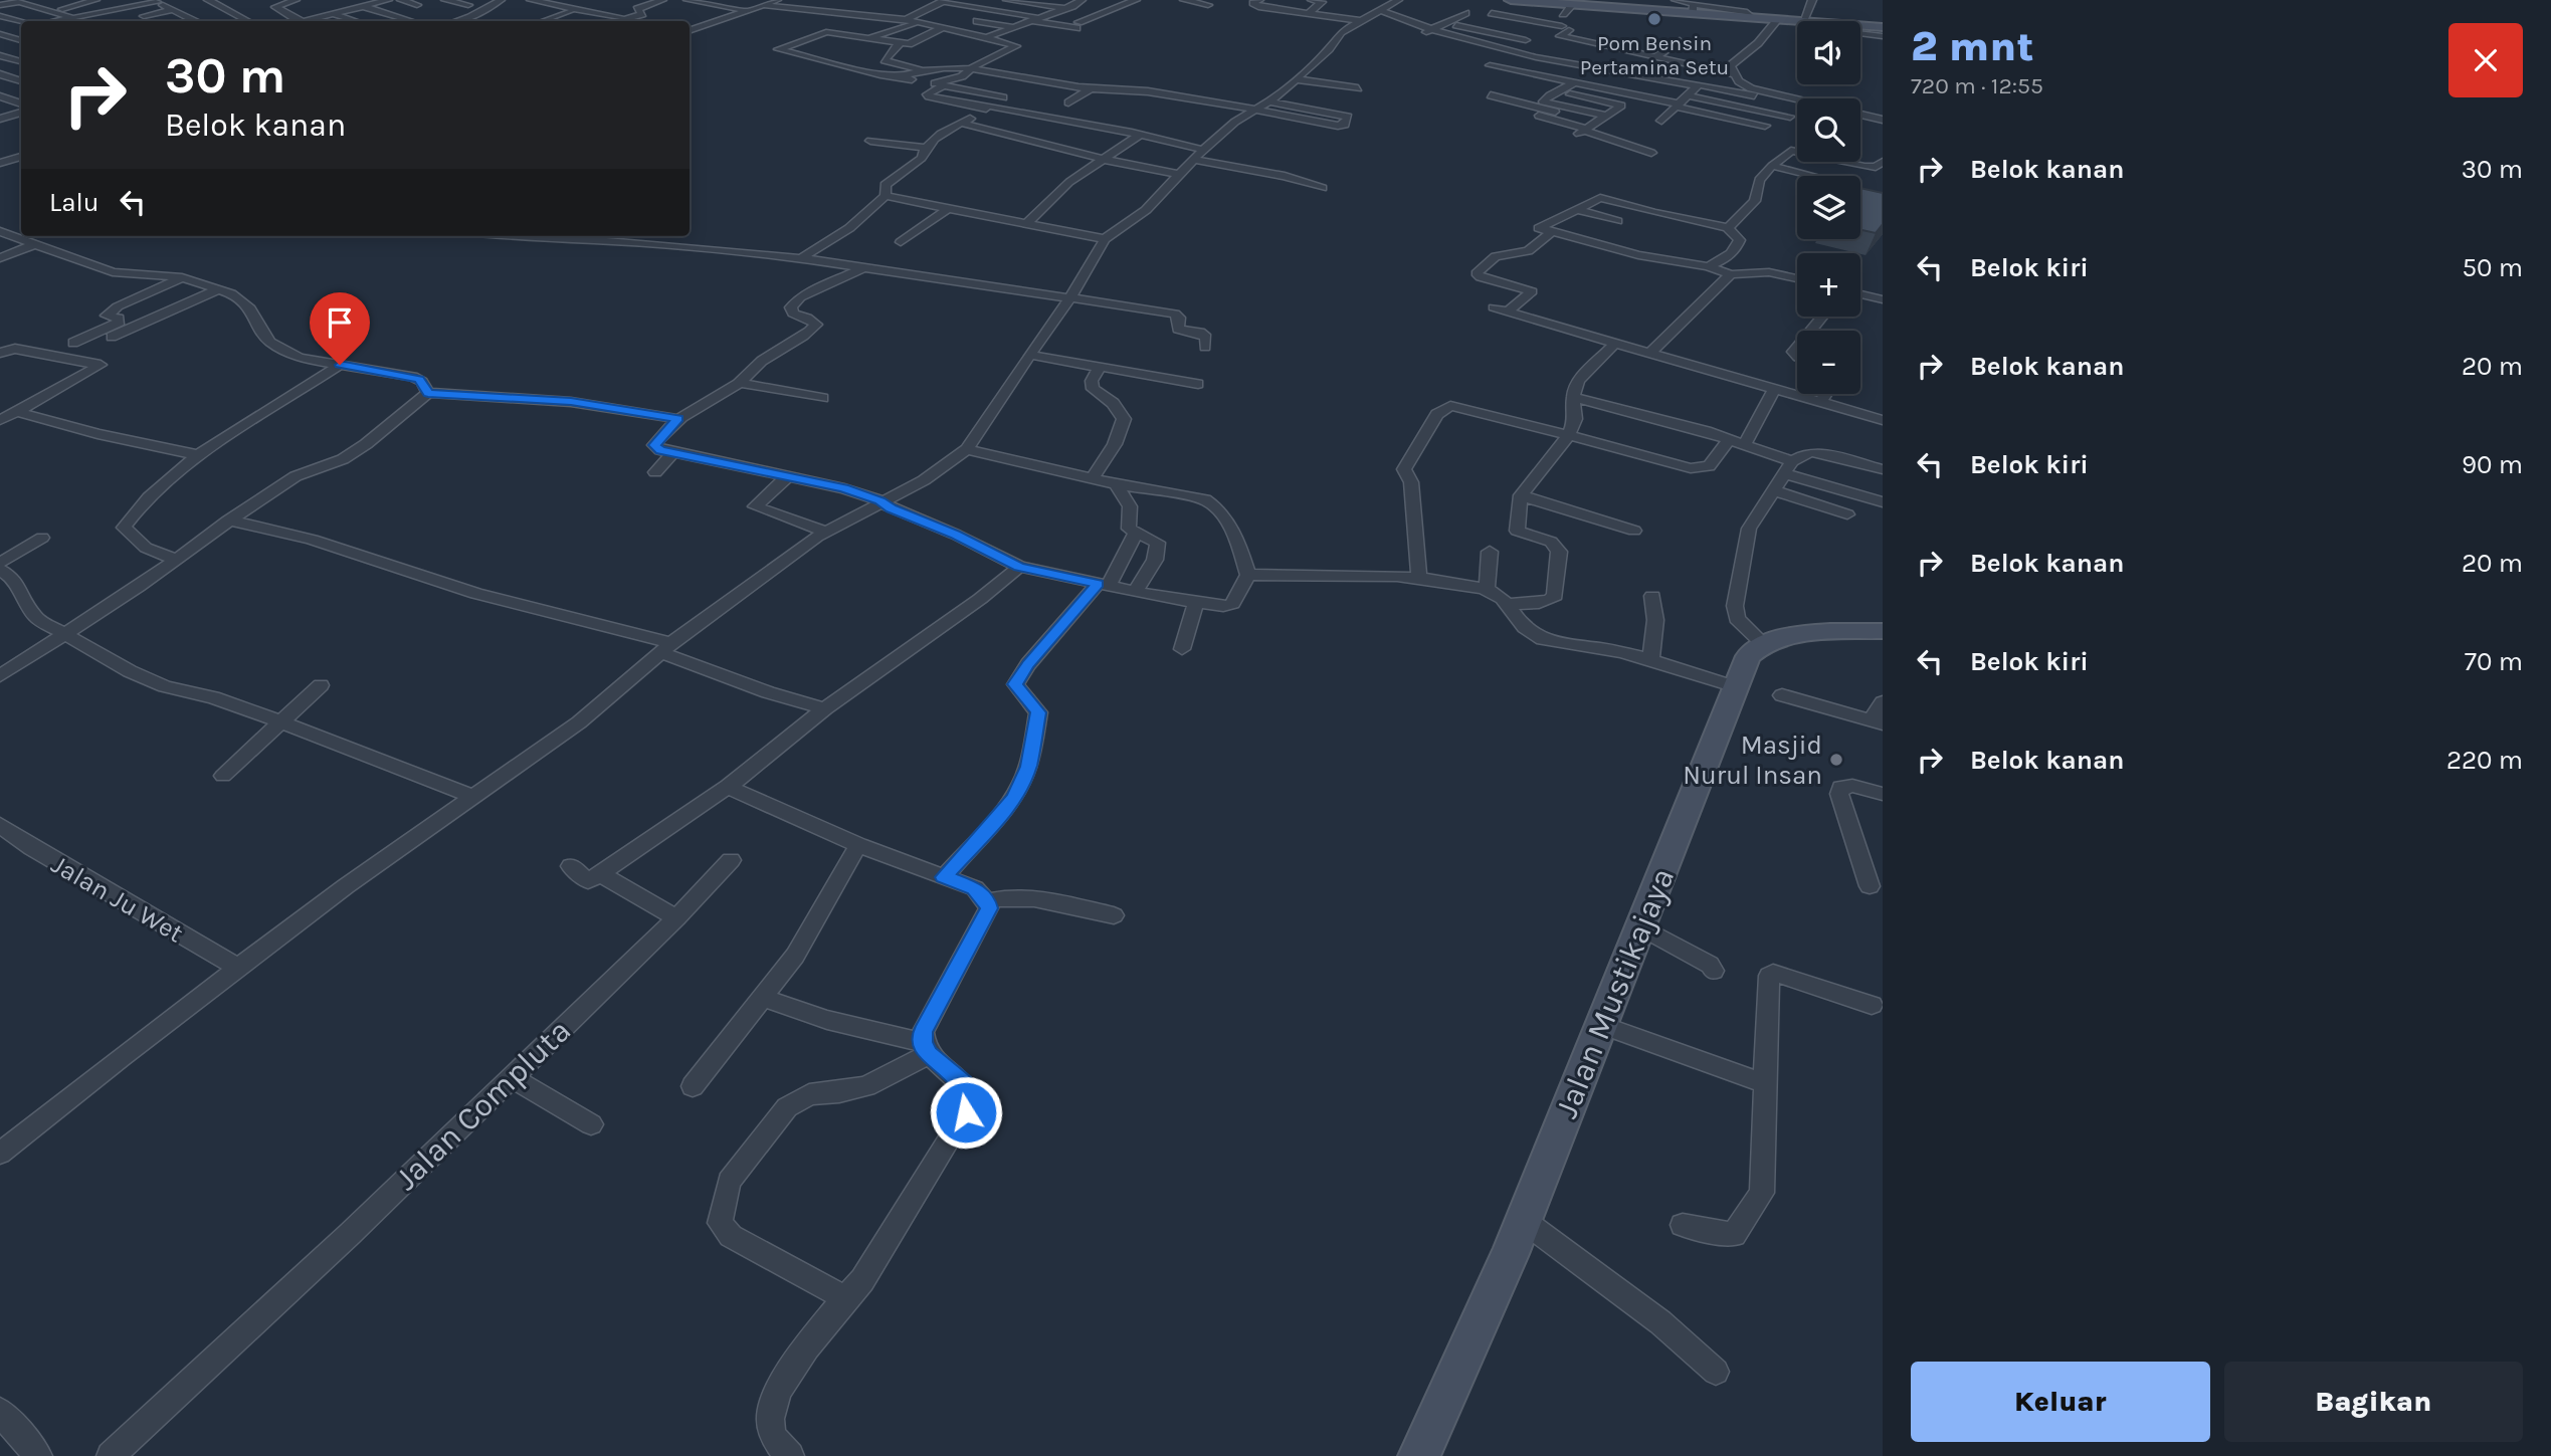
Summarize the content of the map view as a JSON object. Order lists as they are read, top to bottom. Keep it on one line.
{"streets":{"main road":["Jalan Mustikajaya"],"street":["Jalan Ju Wet","Jalan Compluta"]},"places":["Pom Bensin Pertamina Setu","Masjid Nurul Insan"],"page":{"heading":["2 mnt","720 m · 12:55"],"map_buttons":["+","−"],"turn":["30 m","Belok kanan"],"list":[{"name":"Belok kanan","value":"30 m"},{"name":"Belok kiri","value":"50 m"},{"name":"Belok kanan","value":"20 m"},{"name":"Belok kiri","value":"90 m"},{"name":"Belok kanan","value":"20 m"},{"name":"Belok kiri","value":"70 m"},{"name":"Belok kanan","value":"220 m"}],"then":"Lalu","buttons":["Keluar","Bagikan"]}}
